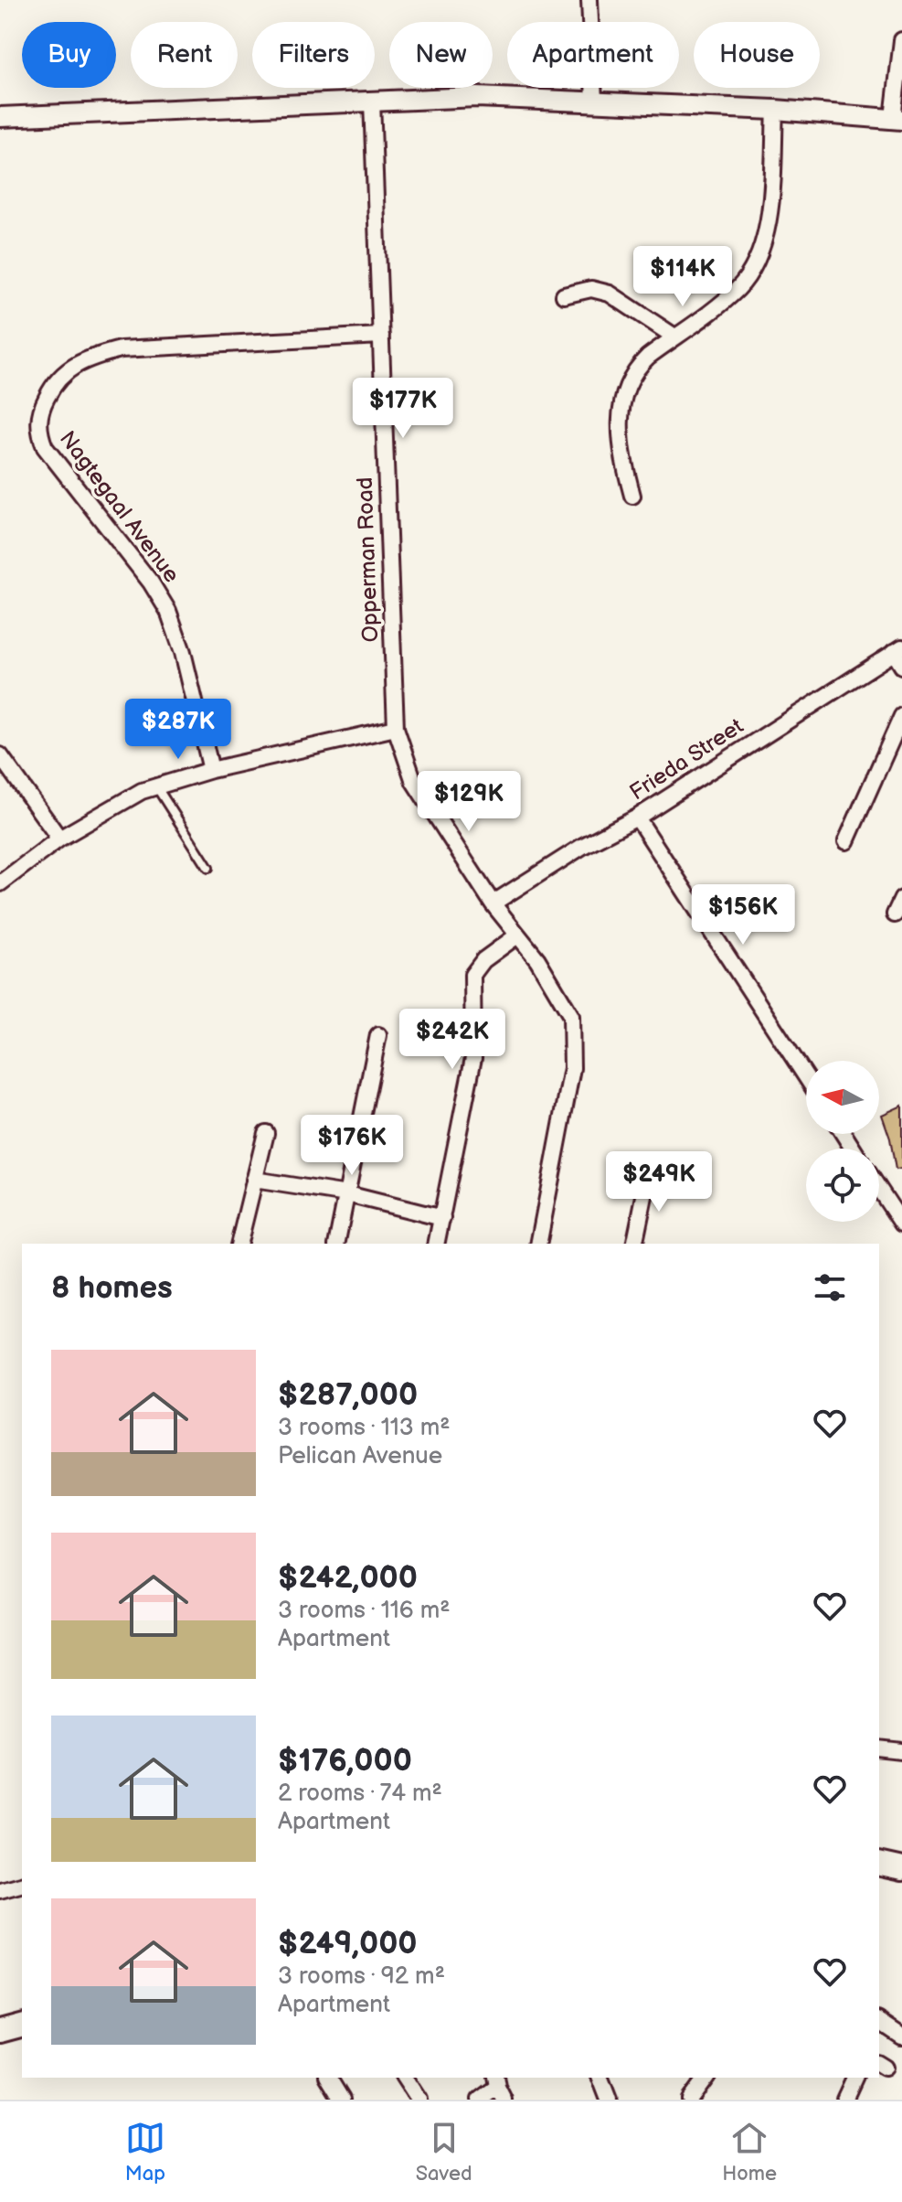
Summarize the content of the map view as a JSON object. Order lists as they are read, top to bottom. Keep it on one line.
{"streets":{"street":["Nagtegaal Avenue","Opperman Road","Frieda Street"]},"crossings":[["Nagtegaal Avenue","Opperman Road"],["Opperman Road","Frieda Street"]],"north":"left","page":{"chip":["Buy","Rent","Filters","New","Apartment","House"],"price":["$114K","$177K","$287K","$129K","$156K","$242K","$176K","$249K"],"heading":"8 homes","list":[{"name":"$287,000","note":"3 rooms · 113 m² · Pelican Avenue"},{"name":"$242,000","note":"3 rooms · 116 m² · Apartment"},{"name":"$176,000","note":"2 rooms · 74 m² · Apartment"},{"name":"$249,000","note":"3 rooms · 92 m² · Apartment"}],"tabs":["Map","Saved","Home"]}}
